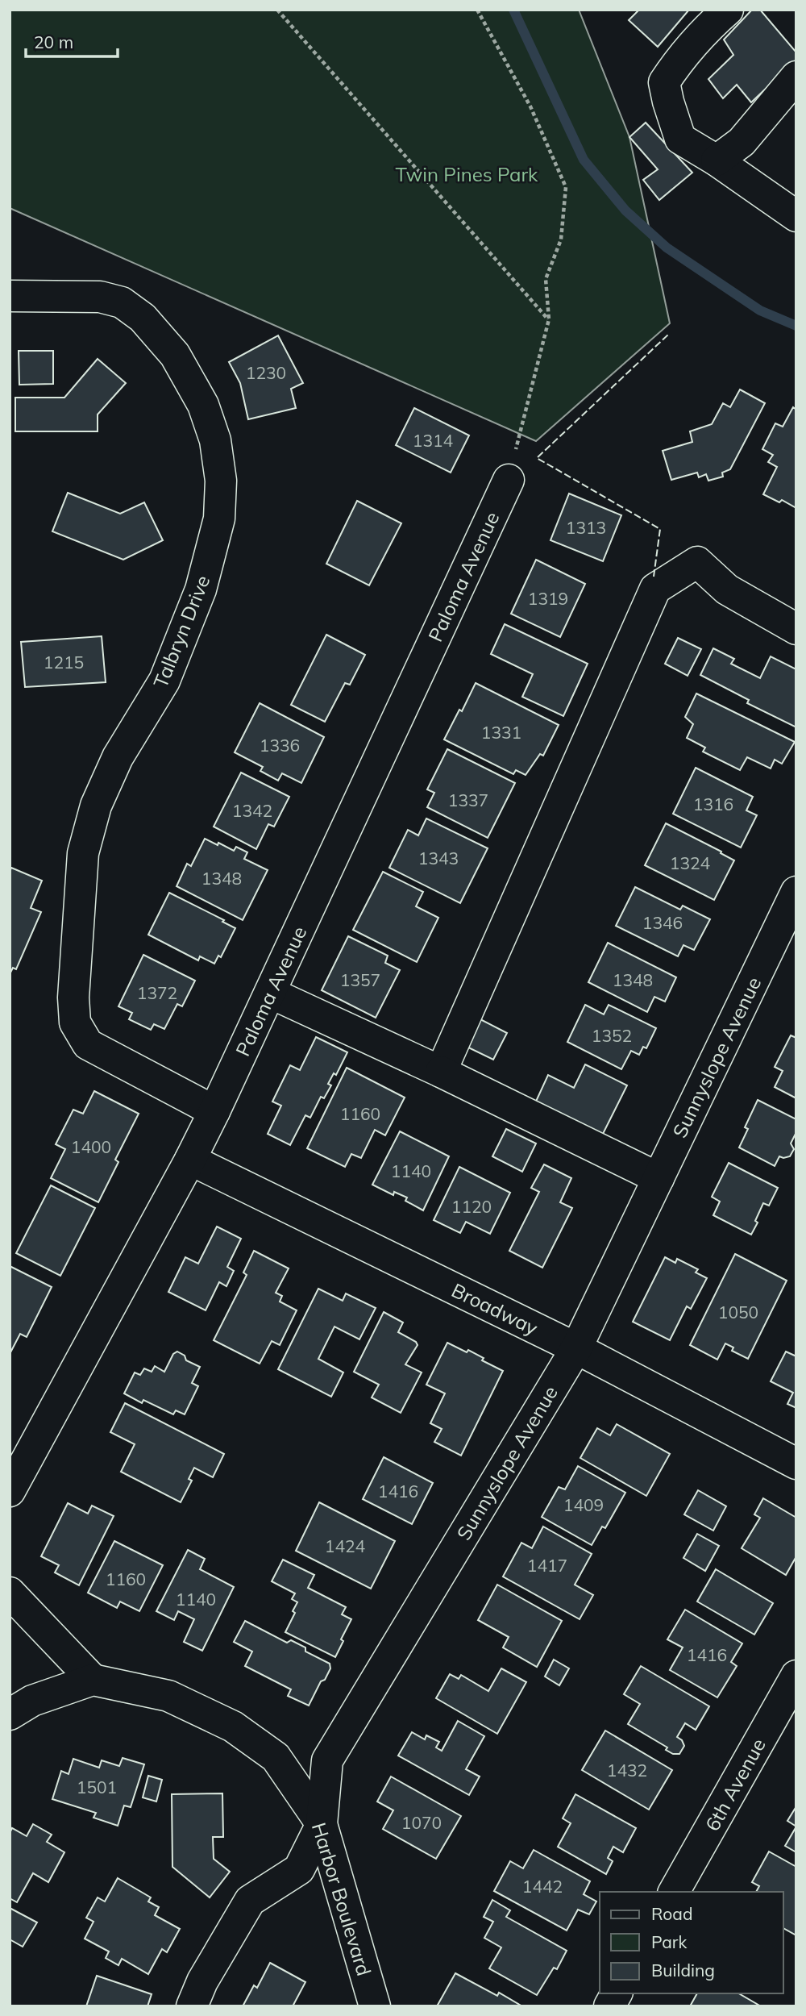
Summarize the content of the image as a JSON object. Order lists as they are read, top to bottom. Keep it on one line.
{"streets":{"street":["Paloma Avenue","Talbryn Drive","Sunnyslope Avenue","Broadway","6th Avenue","Harbor Boulevard"]},"crossings":[["Paloma Avenue","Talbryn Drive"],["Paloma Avenue","Broadway"],["Sunnyslope Avenue","Broadway"],["Sunnyslope Avenue","Harbor Boulevard"]],"parks":["Twin Pines Park"],"house_numbers":["1230","1314","1313","1319","1215","1331","1336","1337","1316","1342","1343","1324","1348","1346","1357","1348","1372","1352","1160","1400","1140","1120","1050","1416","1409","1424","1417","1160","1140","1416","1432","1501","1070","1442"],"legend":["Road","Park","Building"],"scale_bar":"20 m"}
